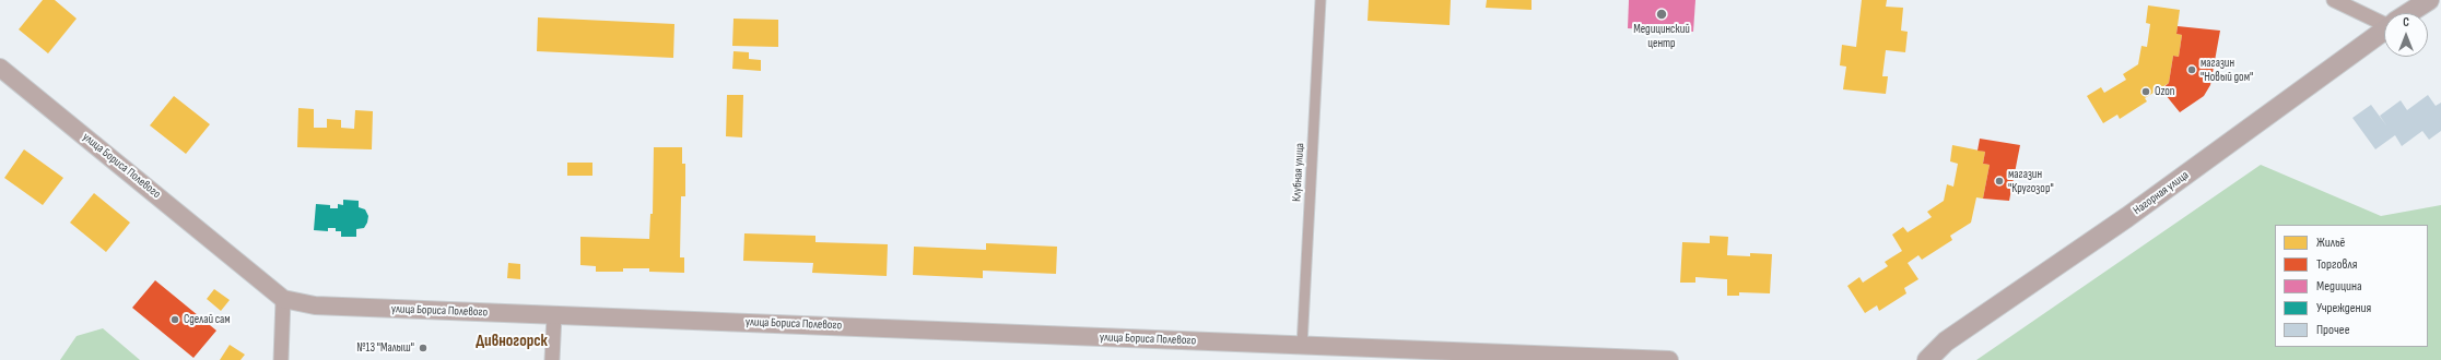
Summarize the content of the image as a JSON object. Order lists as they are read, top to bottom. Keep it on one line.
{"streets":{"main road":["Нагорная улица"],"street":["улица Бориса Полевого","Клубная улица"]},"crossings":[["улица Бориса Полевого","Клубная улица"]],"districts":["Дивногорск"],"places":["Медицинский центр","магазин \"Новый дом\"","Ozon","магазин \"Кругозор\"","Сделай сам","№13 \"Малыш\""],"legend":["Жильё","Торговля","Медицина","Учреждения","Прочее"],"north":"top"}
